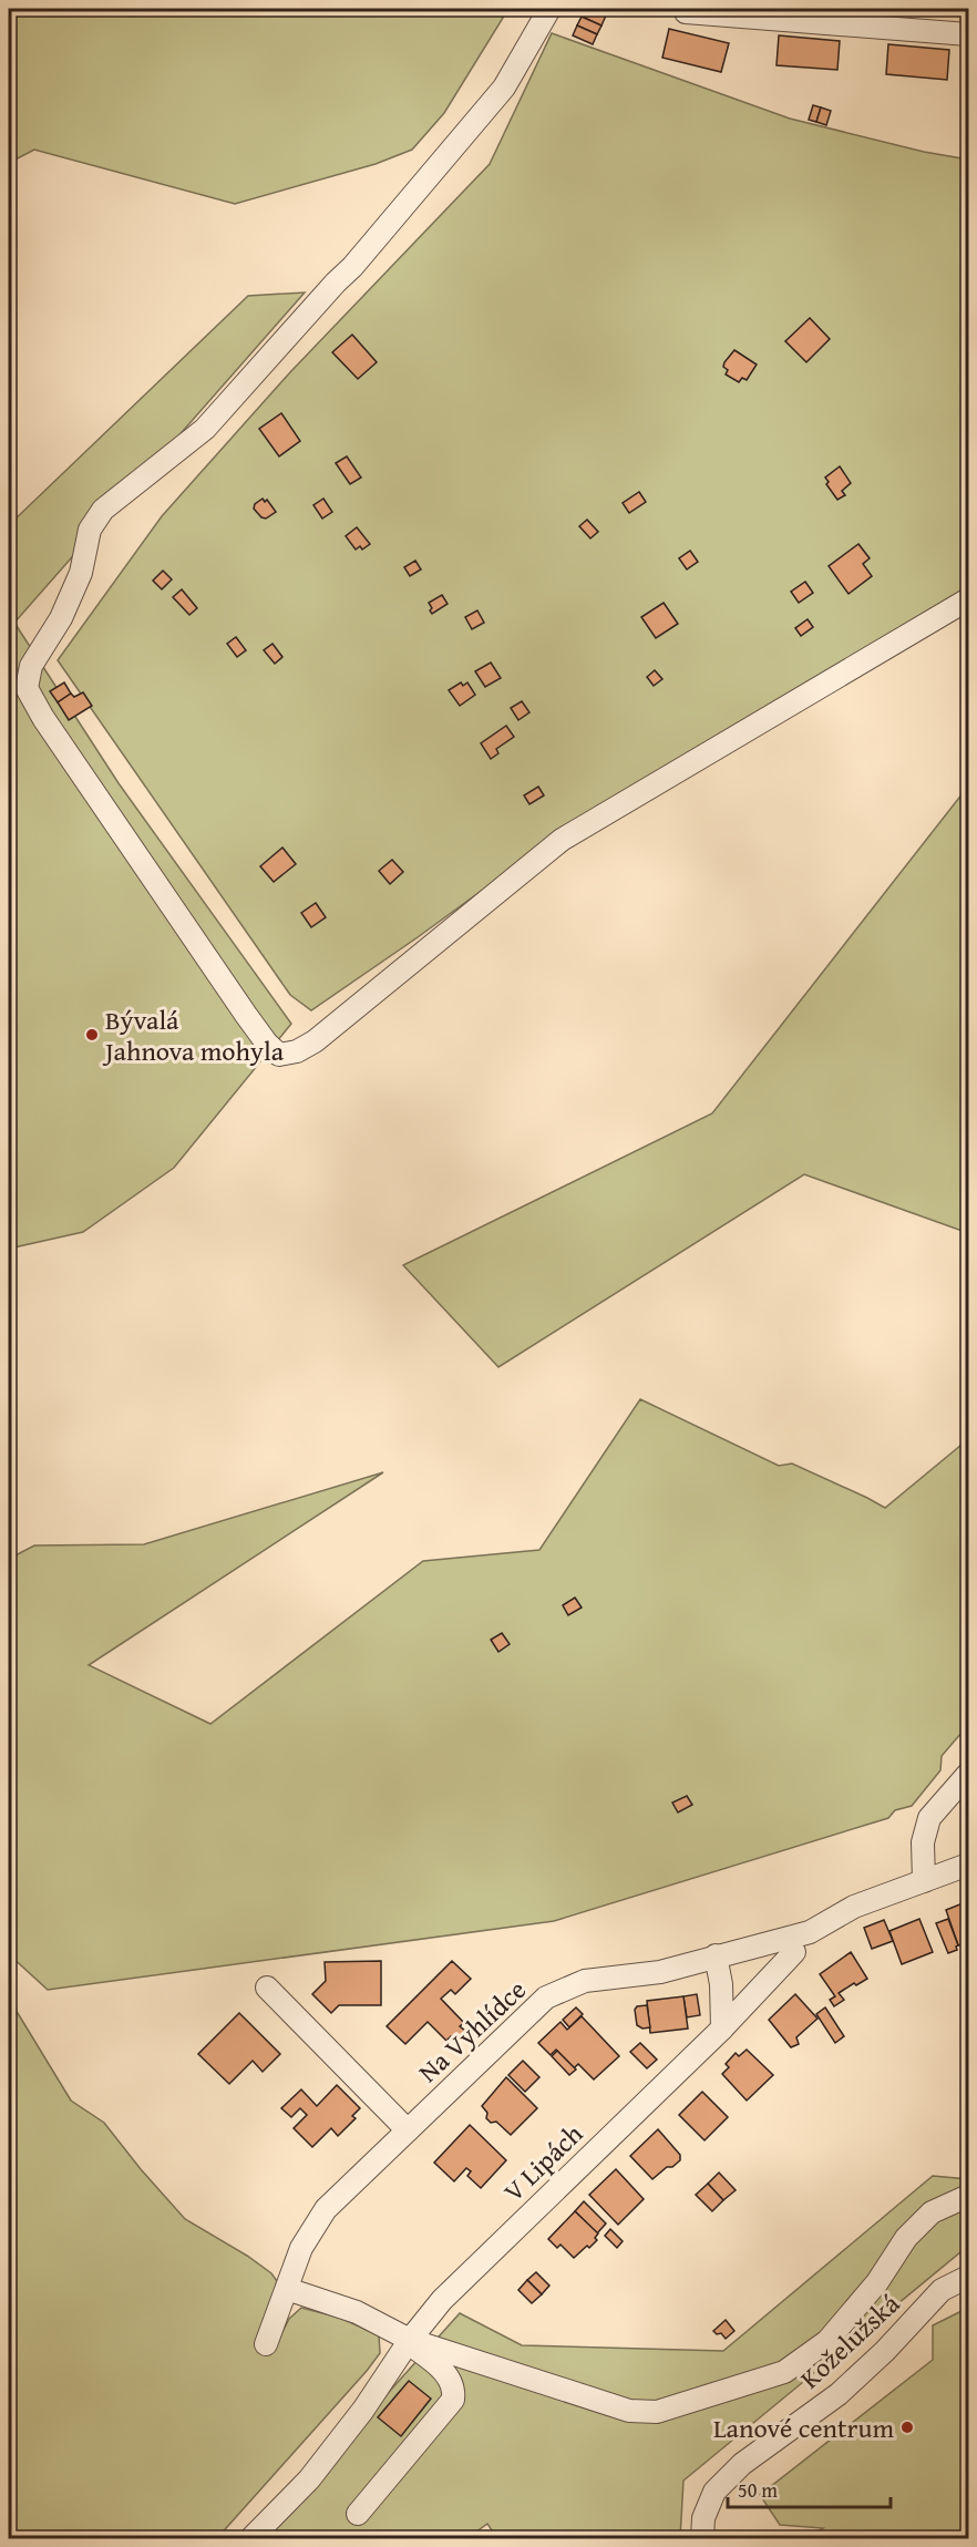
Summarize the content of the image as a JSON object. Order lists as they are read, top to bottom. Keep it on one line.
{"streets":{"street":["Na Vyhlídce","V Lipách","Koželužská"]},"places":["Bývalá Jahnova mohyla","Lanové centrum"],"scale_bar":"50 m"}
